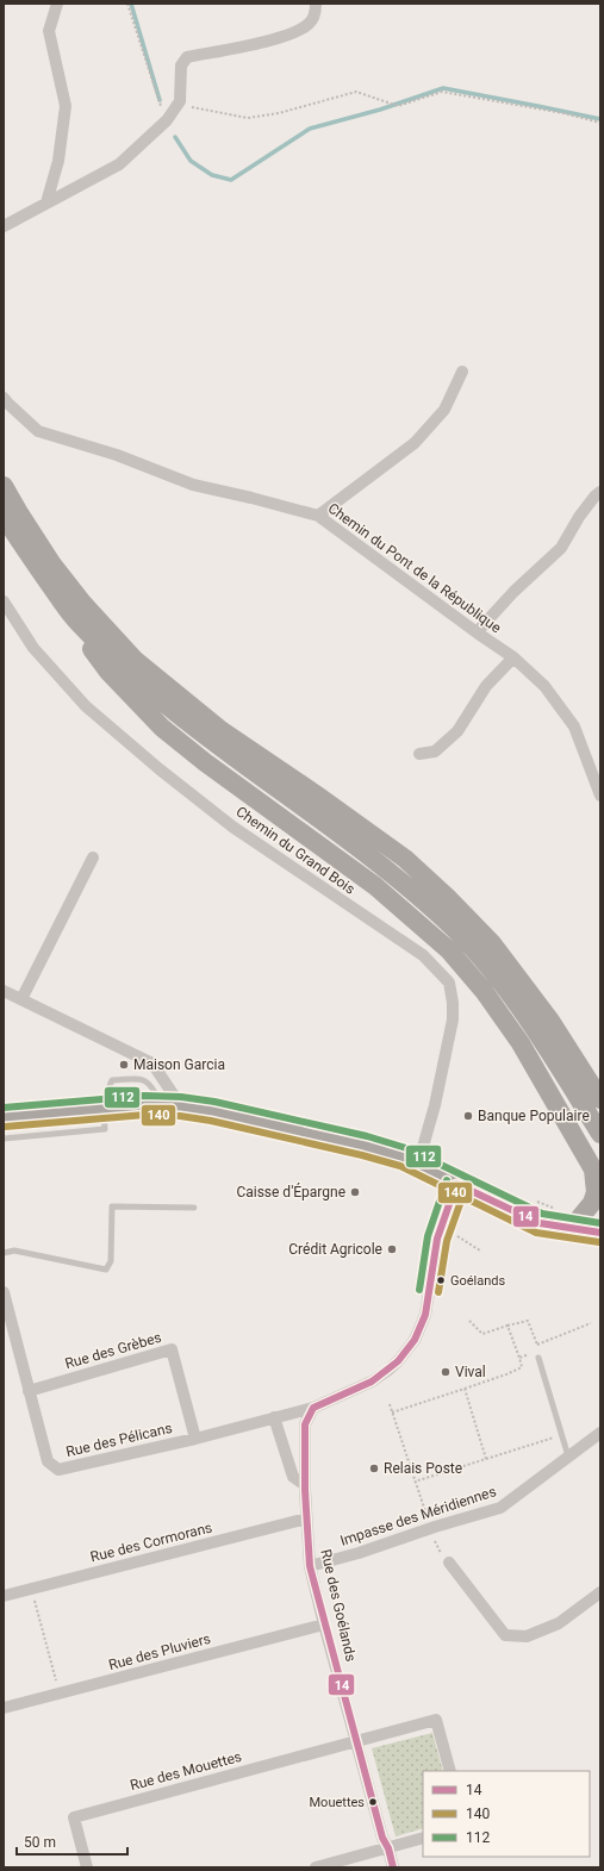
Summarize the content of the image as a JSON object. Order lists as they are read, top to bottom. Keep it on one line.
{"streets":{"street":["Chemin du Pont de la République","Chemin du Grand Bois","Rue des Grèbes","Rue des Pélicans","Impasse des Méridiennes","Rue des Cormorans","Rue des Goélands","Rue des Pluviers","Rue des Mouettes"]},"crossings":[["Rue des Grèbes","Rue des Pélicans"],["Rue des Pélicans","Rue des Goélands"],["Impasse des Méridiennes","Rue des Goélands"],["Rue des Cormorans","Rue des Goélands"],["Rue des Goélands","Rue des Pluviers"],["Rue des Goélands","Rue des Mouettes"]],"places":["Maison Garcia","Banque Populaire","Caisse d'Épargne","Crédit Agricole","Goélands","Vival","Relais Poste","Mouettes"],"lines":["transit line 112","transit line 140","transit line 14"],"legend":["14","140","112"],"scale_bar":"50 m"}
